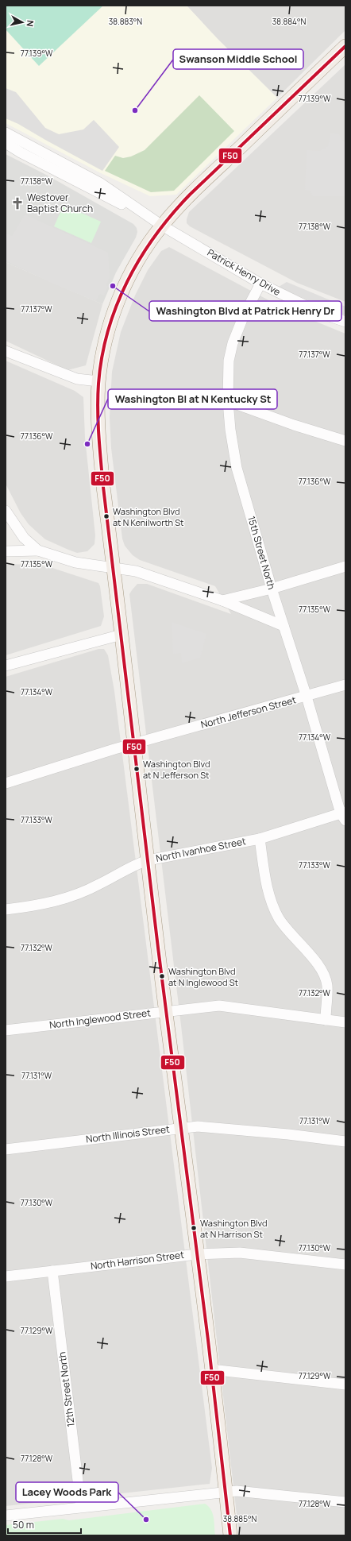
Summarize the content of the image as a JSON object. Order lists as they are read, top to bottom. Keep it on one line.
{"streets":{"street":["Patrick Henry Drive","15th Street North","North Jefferson Street","North Ivanhoe Street","North Inglewood Street","North Illinois Street","North Harrison Street","12th Street North"]},"crossings":[["Patrick Henry Drive","15th Street North"],["15th Street North","North Jefferson Street"],["15th Street North","North Ivanhoe Street"],["North Harrison Street","12th Street North"]],"places":{"other":["Swanson Middle School","Washington Blvd at Patrick Henry Dr","Washington Bl at N Kentucky St","Washington Blvd at N Kenilworth St","Washington Blvd at N Jefferson St","Washington Blvd at N Inglewood St","Washington Blvd at N Harrison St","Lacey Woods Park"],"church":["Westover Baptist Church"]},"lines":["transit line F50"],"scale_bar":"50 m","north":"right","coordinates":["38.883°N","38.884°N","77.139°W","77.138°W","77.137°W","77.136°W","77.135°W","77.134°W","77.133°W","77.132°W","77.131°W","77.130°W","77.129°W","77.128°W","38.885°N"]}
